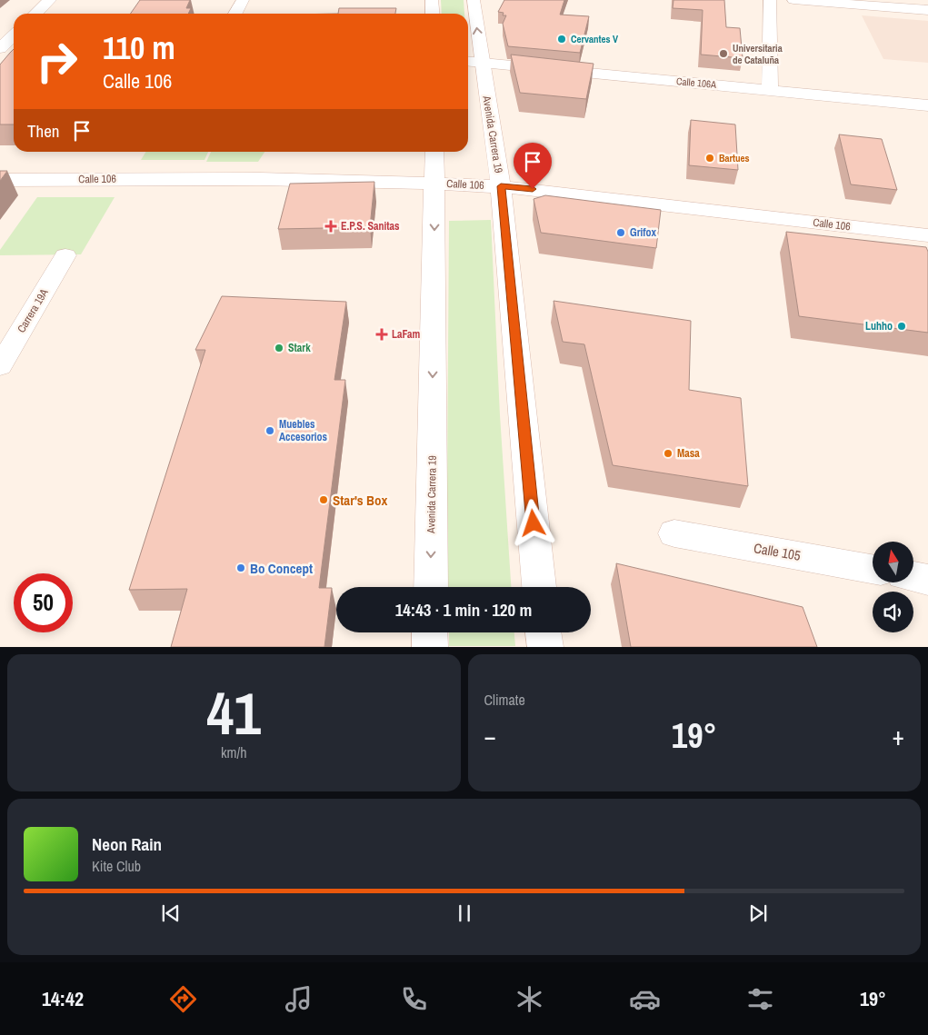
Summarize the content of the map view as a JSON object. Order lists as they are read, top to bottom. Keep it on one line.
{"streets":{"main road":["Calle 106A","Avenida Carrera 19","Calle 106","Carrera 19A","Calle 105"]},"crossings":[["Calle 106A","Avenida Carrera 19"],["Avenida Carrera 19","Calle 106"]],"places":{"other":["Cervantes V","Universitaria de Cataluña","Bartues","Grifox","Luhho","Stark","Muebles Accesorios","Masa","Star's Box","Bo Concept"],"health":["E.P.S. Sanitas","LaFam"]},"north":"top","page":{"turn":["110 m","Calle 106"],"then":"Then","limit":"50","trip":"14:43 · 1 min · 120 m","tile":[["41","km/h"],"Climate"],"heat":["−","19°","+"],"song":["Neon Rain","Kite Club"],"tabs":["14:42","19°"]}}
